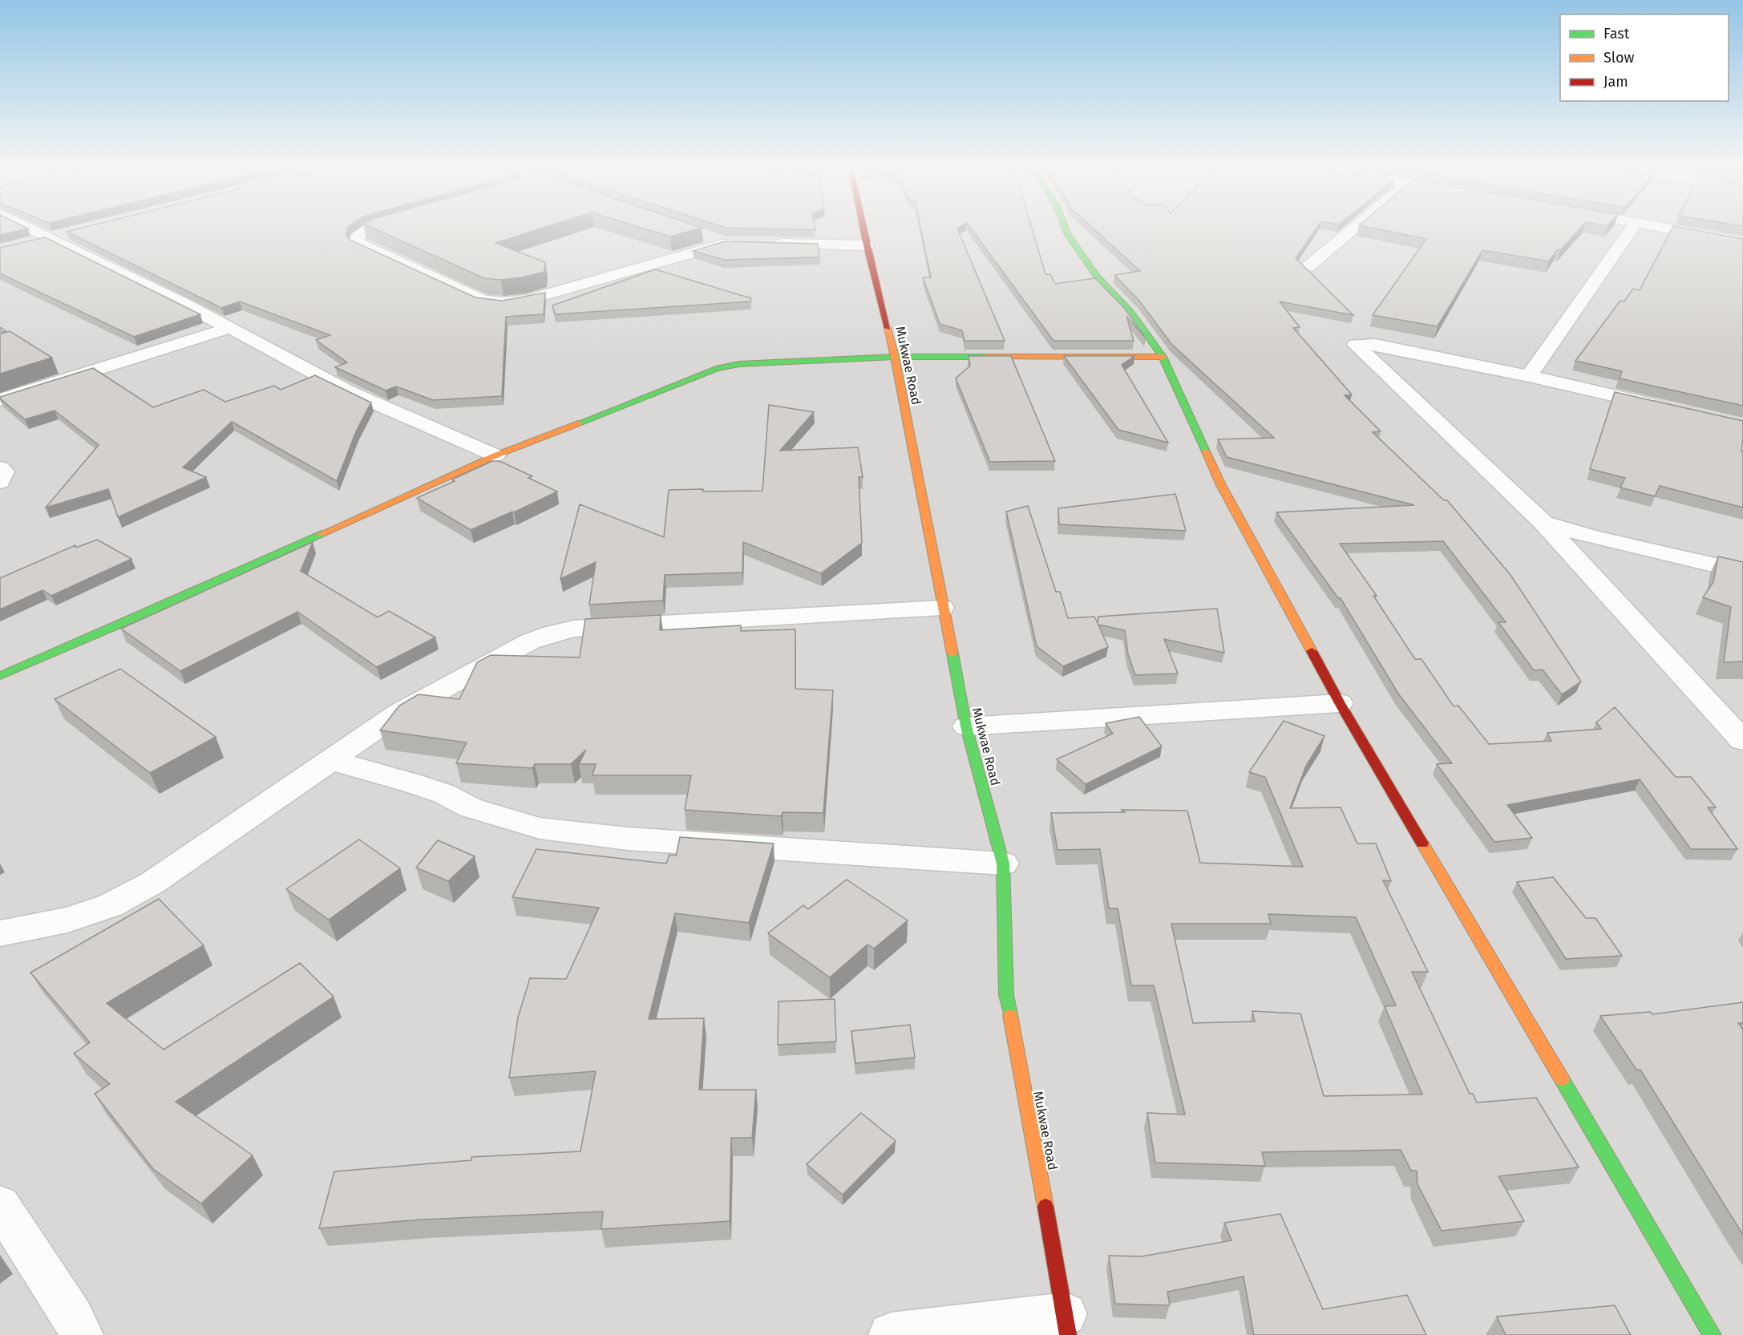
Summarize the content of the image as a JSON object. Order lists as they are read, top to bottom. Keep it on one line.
{"streets":{"street":["Mukwae Road"]},"legend":["Fast","Slow","Jam"]}
